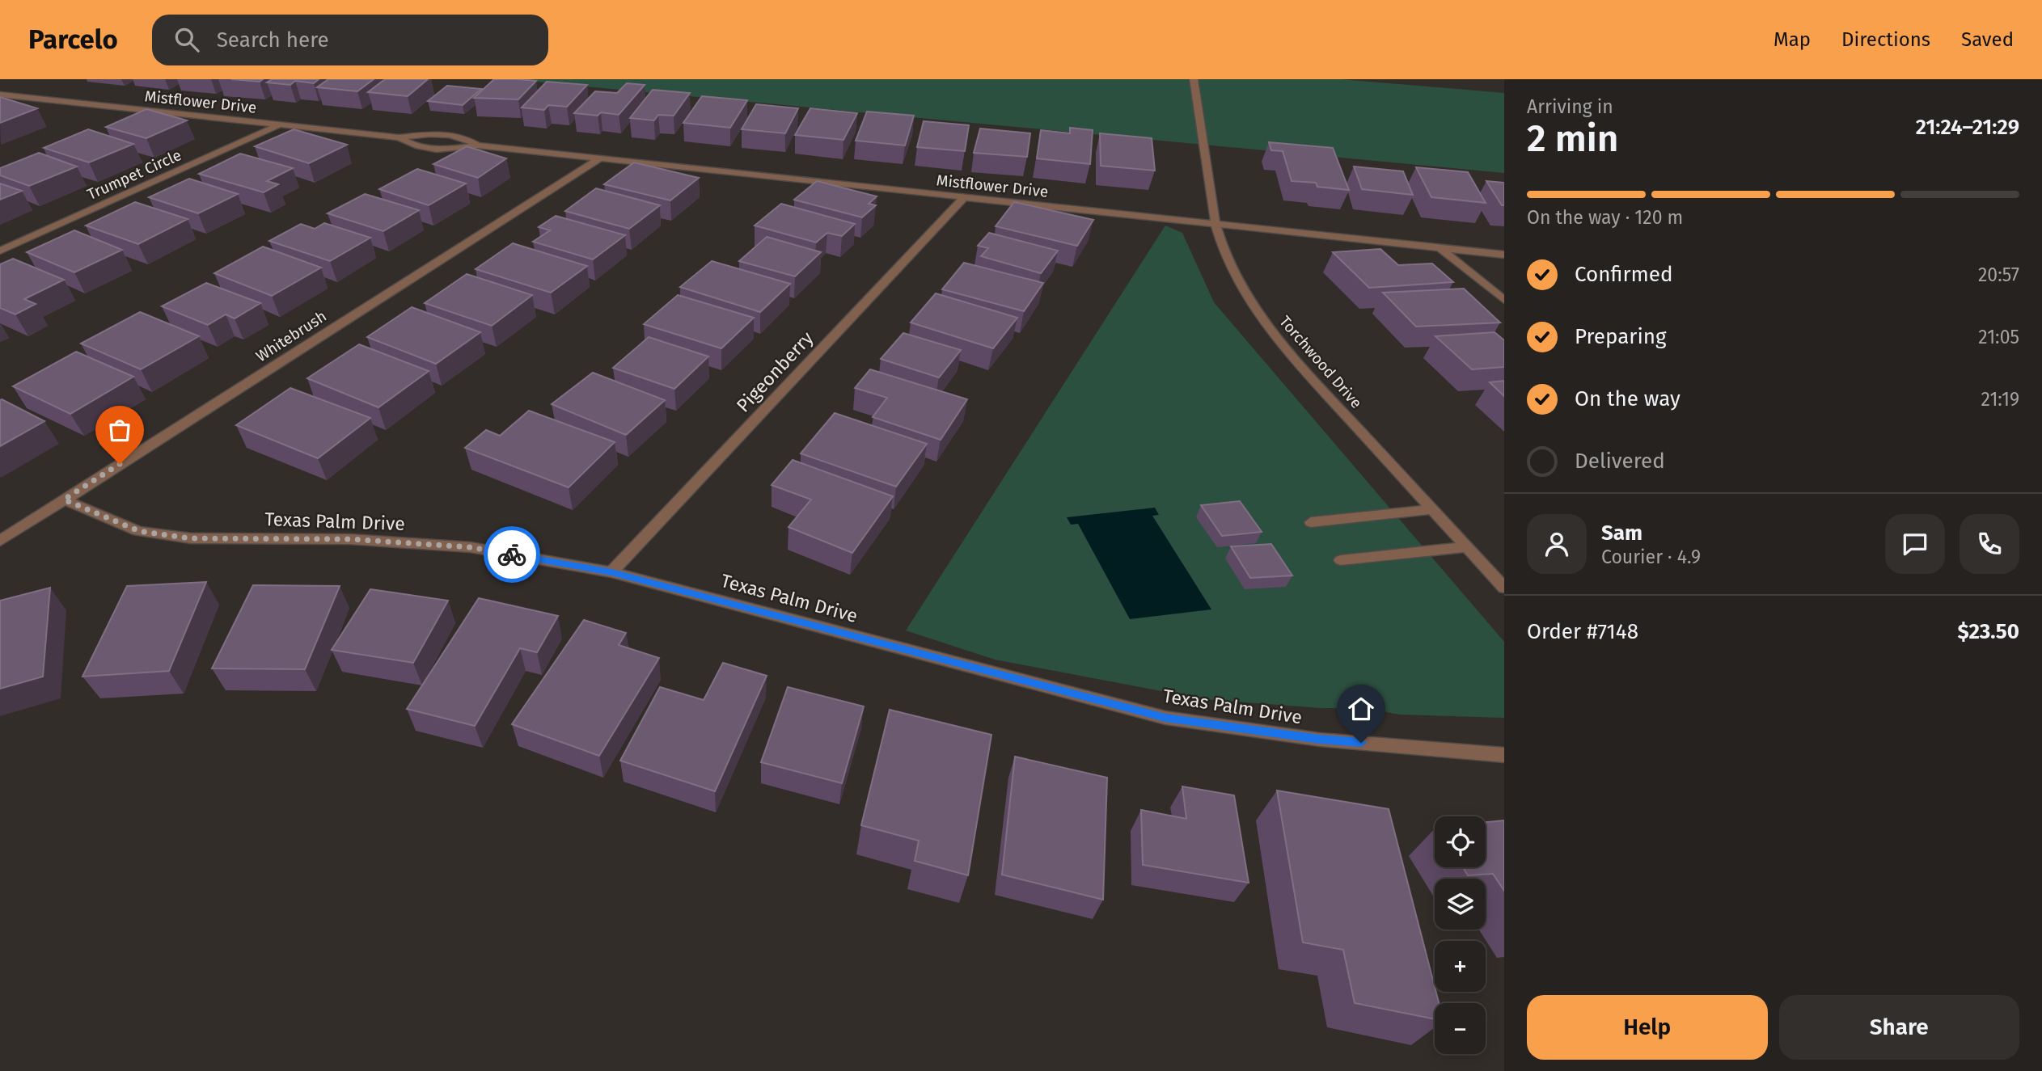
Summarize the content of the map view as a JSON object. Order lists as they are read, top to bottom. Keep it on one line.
{"streets":{"street":["Mistflower Drive","Trumpet Circle","Whitebrush","Torchwood Drive","Pigeonberry","Texas Palm Drive"]},"crossings":[["Mistflower Drive","Trumpet Circle"],["Mistflower Drive","Whitebrush"],["Mistflower Drive","Torchwood Drive"],["Mistflower Drive","Pigeonberry"],["Whitebrush","Texas Palm Drive"],["Pigeonberry","Texas Palm Drive"]],"page":{"header":"Parcelo","search":"Search here","nav":["Map","Directions","Saved"],"heading":["2 min","Arriving in","21:24–21:29"],"panel":["Sam","Courier · 4.9","Order #7148","$23.50"],"bar":"On the way · 120 m","list":[["Confirmed","20:57"],["Preparing","21:05"],["On the way","21:19"],"Delivered"],"map_buttons":["+","−"],"buttons":["Help","Share"]}}
